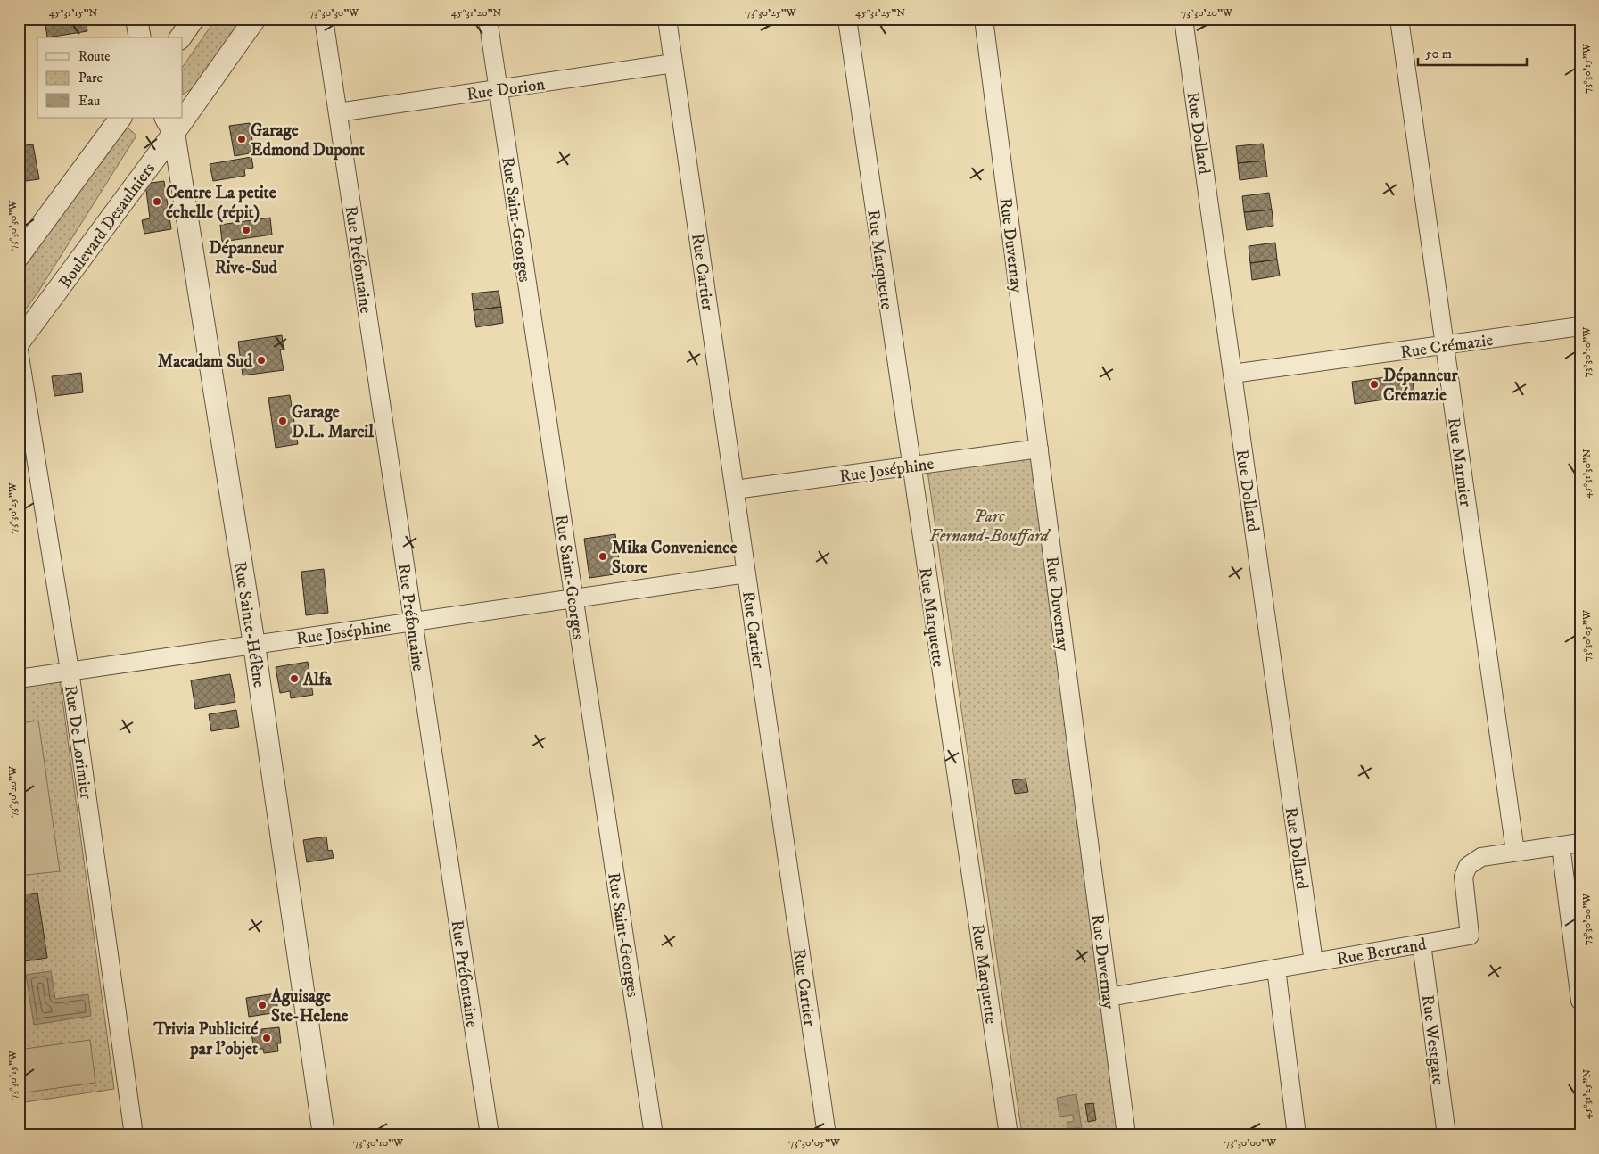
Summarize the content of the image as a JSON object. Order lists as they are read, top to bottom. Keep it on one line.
{"streets":{"street":["Rue Dorion","Rue Dollard","Rue Saint-Georges","Boulevard Desaulniers","Rue Duvernay","Rue Préfontaine","Rue Marquette","Rue Cartier","Rue Crémazie","Rue Marmier","Rue Joséphine","Rue Sainte-Hélène","Rue De Lorimier","Rue Bertrand","Rue Westgate"]},"crossings":[["Rue Dorion","Rue Saint-Georges"],["Rue Dorion","Rue Préfontaine"],["Rue Dorion","Rue Cartier"],["Rue Dollard","Rue Crémazie"],["Rue Dollard","Rue Bertrand"],["Rue Saint-Georges","Rue Joséphine"],["Boulevard Desaulniers","Rue Sainte-Hélène"],["Rue Duvernay","Rue Joséphine"],["Rue Duvernay","Rue Bertrand"],["Rue Préfontaine","Rue Joséphine"],["Rue Marquette","Rue Joséphine"],["Rue Cartier","Rue Joséphine"],["Rue Crémazie","Rue Marmier"],["Rue Marmier","Rue Bertrand"],["Rue Joséphine","Rue Sainte-Hélène"],["Rue Joséphine","Rue De Lorimier"],["Rue Bertrand","Rue Westgate"]],"parks":["Parc Fernand-Bouffard"],"places":["Garage Edmond Dupont","Centre La petite échelle (répit)","Dépanneur Rive-Sud","Macadam Sud","Dépanneur Crémazie","Garage D.L. Marcil","Mika Convenience Store","Alfa","Aguisage Ste-Helene","Trivia Publicité par l'objet"],"legend":["Route","Parc","Eau"],"scale_bar":"50 m","coordinates":["45°31'15\"N","73°30'30\"W","45°31'20\"N","73°30'25\"W","45°31'25\"N","73°30'20\"W","73°30'15\"W","73°30'10\"W","45°31'30\"N","73°30'05\"W","73°30'00\"W"]}
